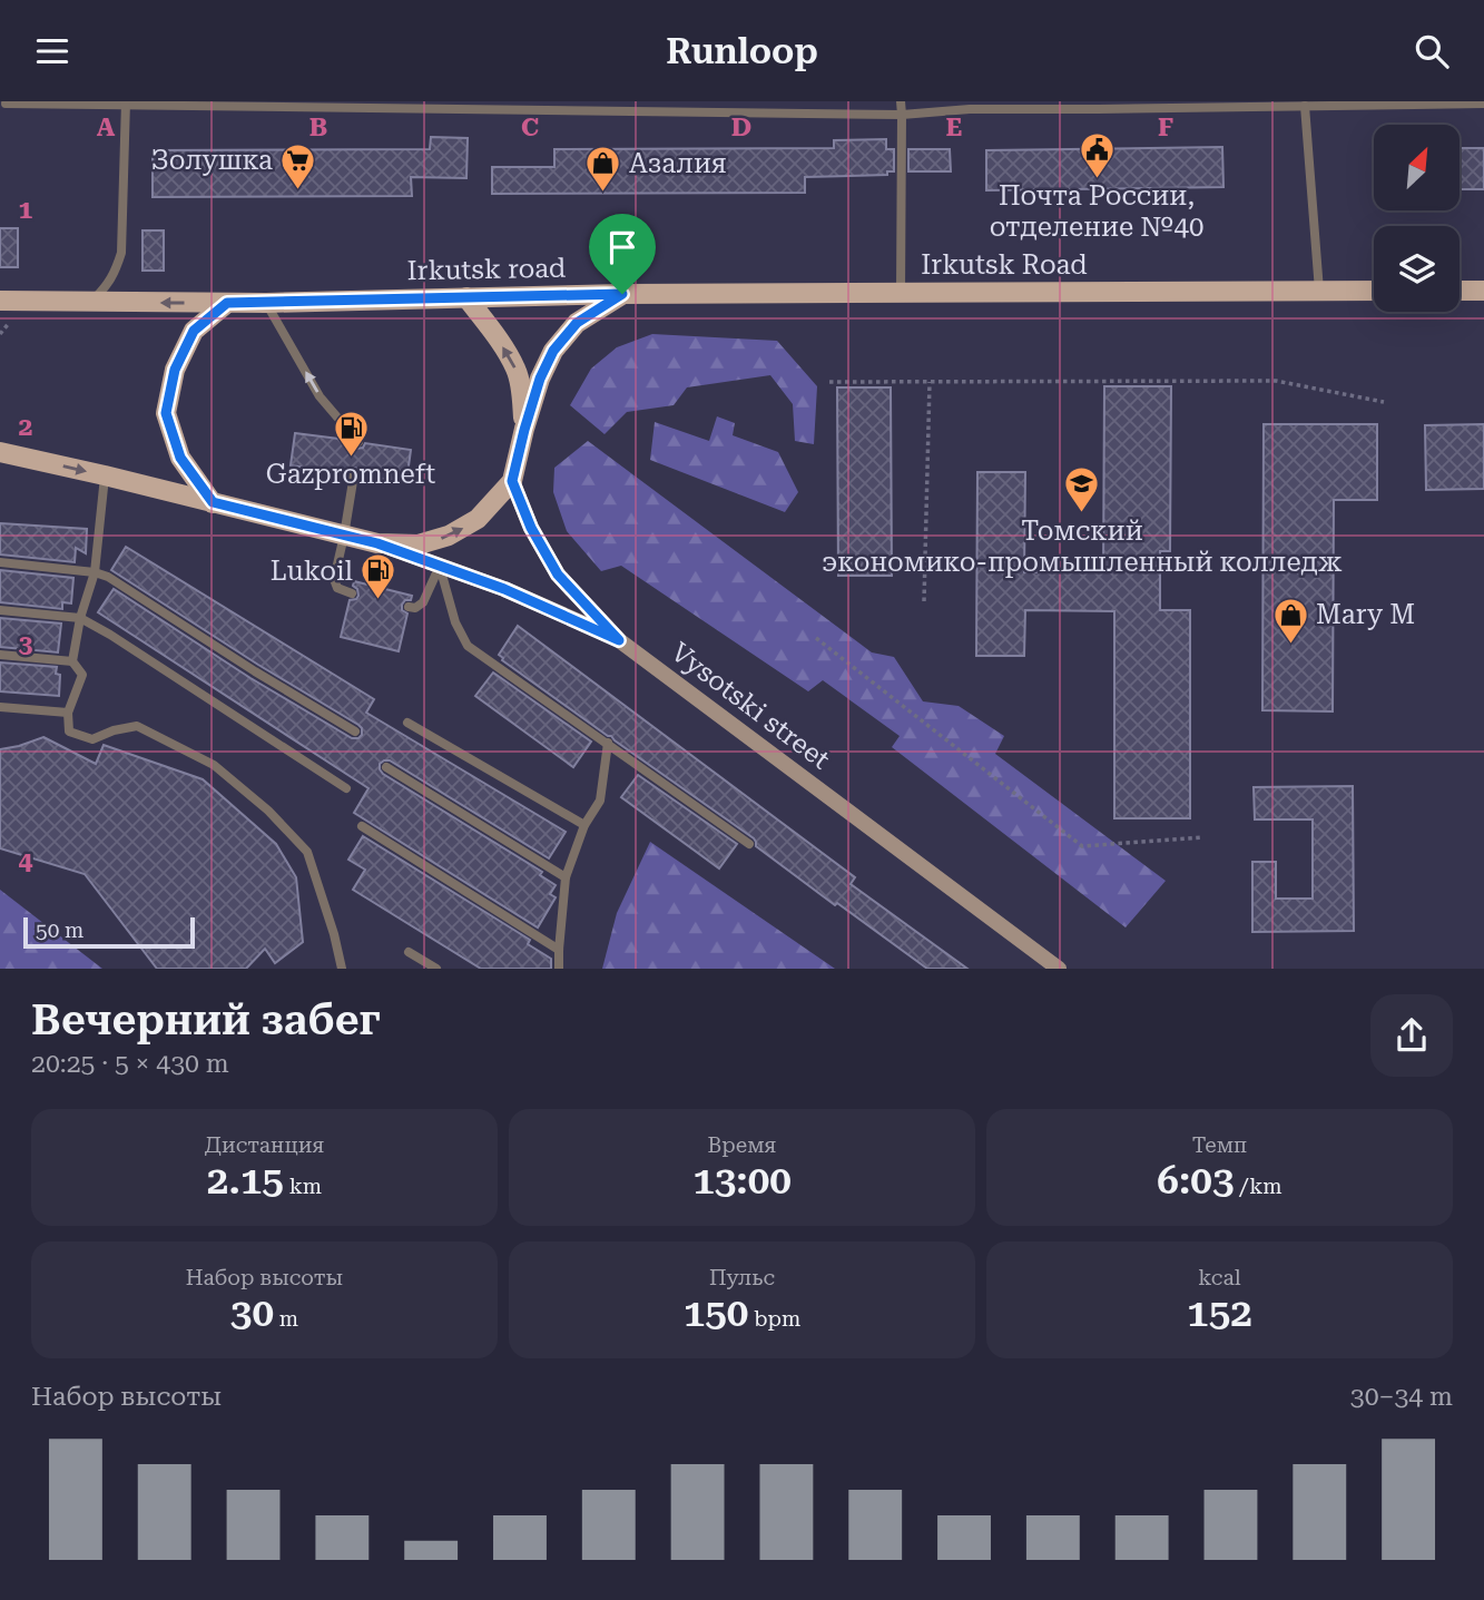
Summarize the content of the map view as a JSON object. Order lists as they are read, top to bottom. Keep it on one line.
{"streets":{"main road":["Irkutsk Road","Irkutsk road","Vysotski street"]},"crossings":[["Irkutsk Road","Irkutsk road"],["Irkutsk road","Vysotski street"]],"places":{"public building":["Почта России, отделение №40"],"supermarket":["Золушка"],"shop":["Азалия","Mary M"],"fuel station":["Gazpromneft","Lukoil"],"school or university":["Томский экономико-промышленный колледж"]},"scale_bar":"50 m","north":"top right","page":{"header":"Runloop","scale":"50 m","heading":["Вечерний забег","20:25 · 5 × 430 m"],"stats":[["Дистанция","2.15 km"],["Время","13:00"],["Темп","6:03 /km"],["Набор высоты","30 m"],["Пульс","150 bpm"],["kcal","152"]],"chart":["Набор высоты","30–34 m"]},"grid":{"columns":["A","B","C","D","E","F"],"rows":["1","2","3","4"]}}
